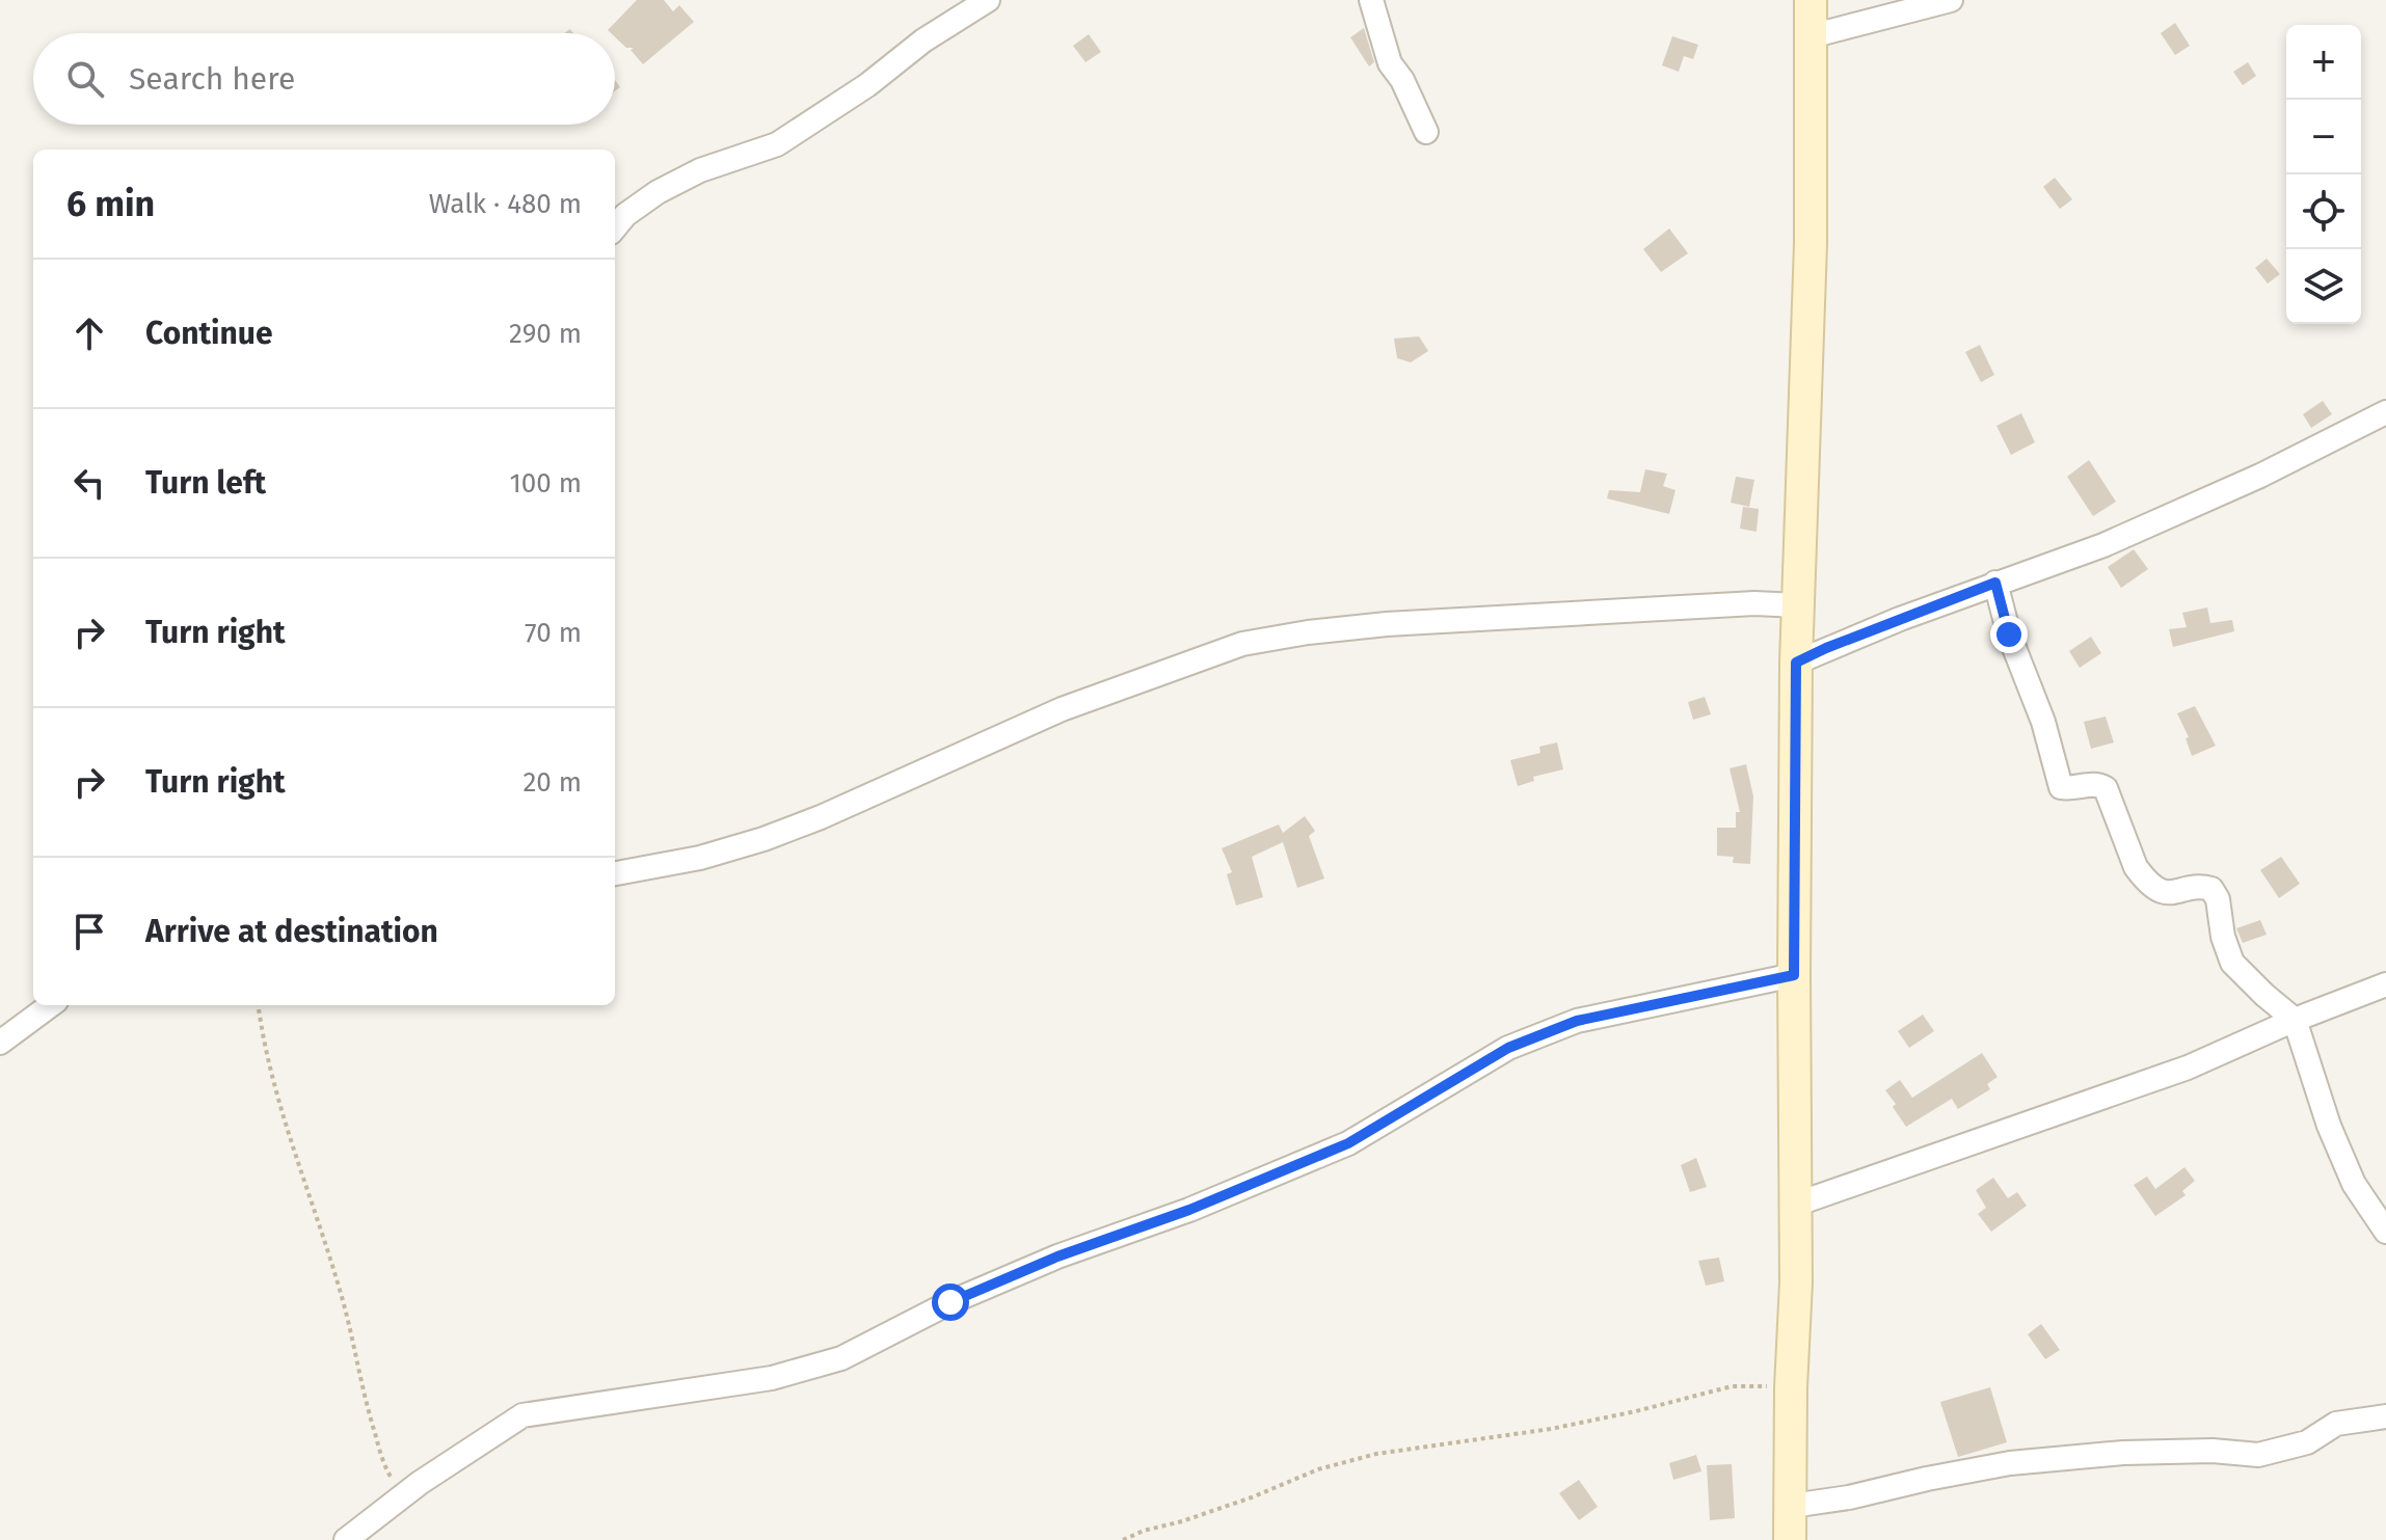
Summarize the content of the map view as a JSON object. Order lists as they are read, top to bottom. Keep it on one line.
{"page":{"map_buttons":["+","−"],"search":"Search here","heading":["6 min","Walk · 480 m"],"list":[["Continue","290 m"],["Turn left","100 m"],["Turn right","70 m"],["Turn right","20 m"],"Arrive at destination"]}}
